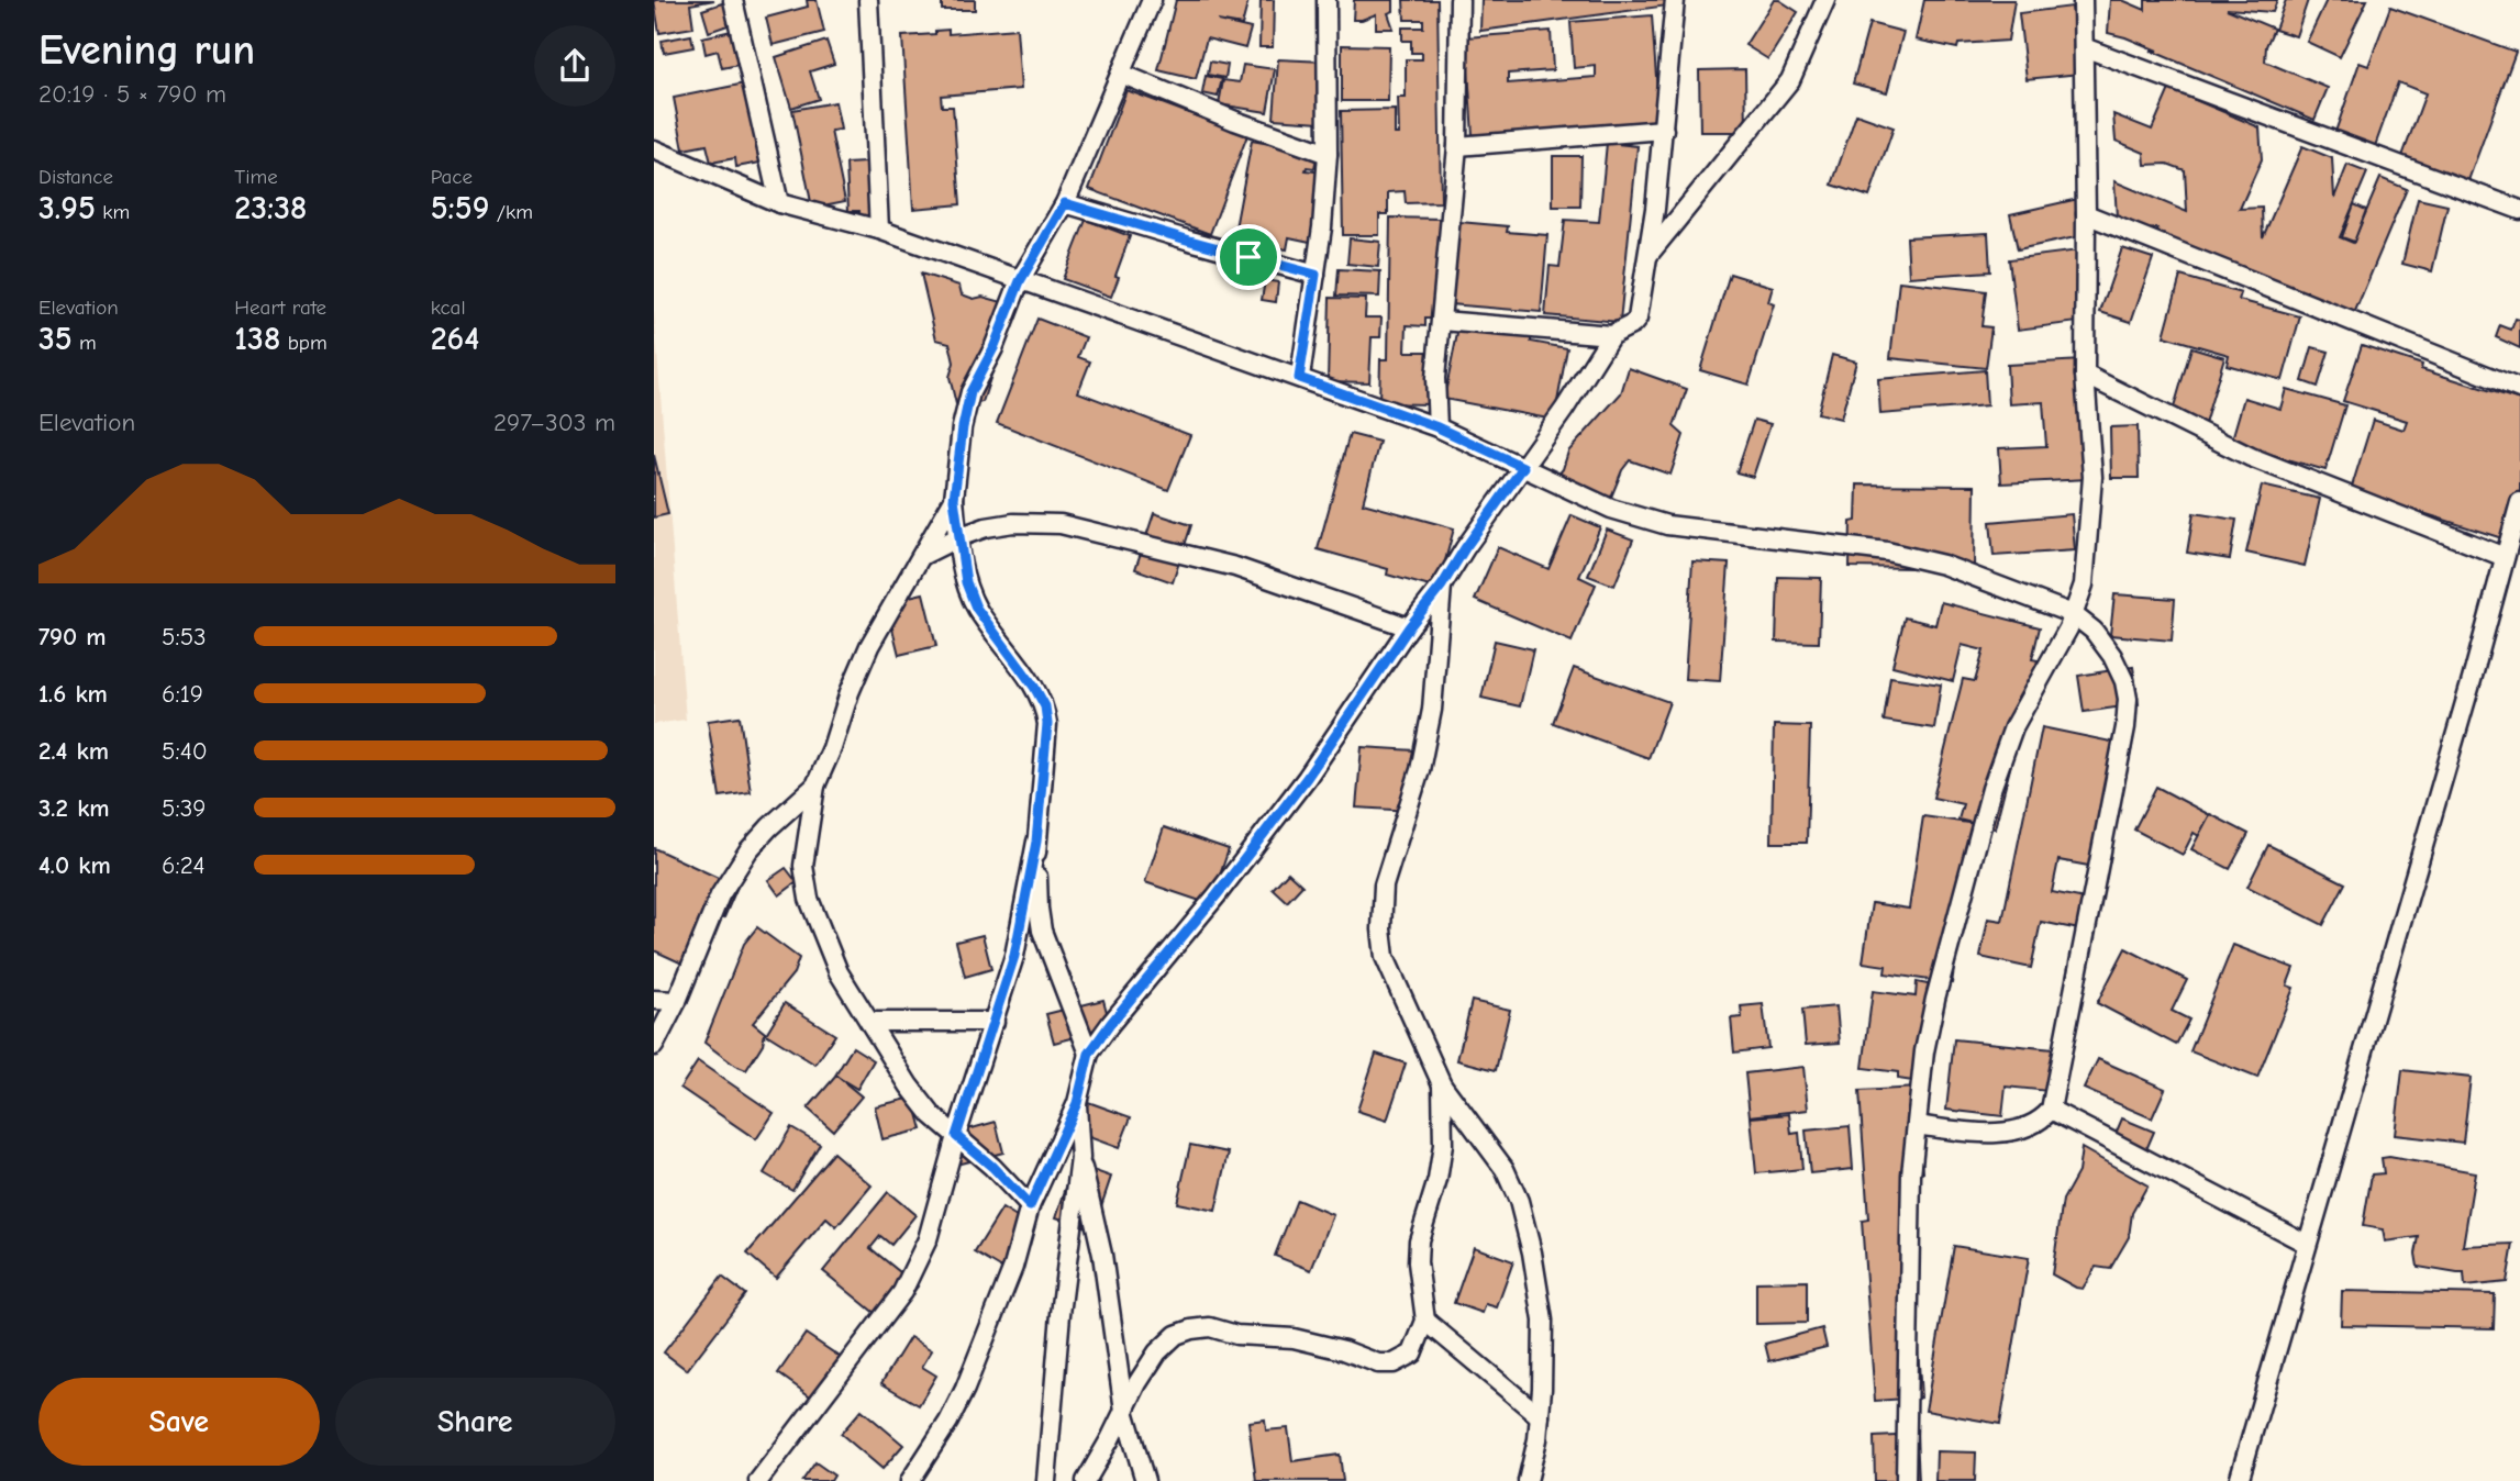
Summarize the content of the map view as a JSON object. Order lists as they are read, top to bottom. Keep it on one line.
{"page":{"heading":["Evening run","20:19 · 5 × 790 m"],"stats":[["Distance","3.95 km"],["Time","23:38"],["Pace","5:59 /km"],["Elevation","35 m"],["Heart rate","138 bpm"],["kcal","264"]],"chart":["Elevation","297–303 m"],"list":[{"name":"790 m","note":"5:53"},{"name":"1.6 km","note":"6:19"},{"name":"2.4 km","note":"5:40"},{"name":"3.2 km","note":"5:39"},{"name":"4.0 km","note":"6:24"}],"buttons":["Save","Share"]}}
